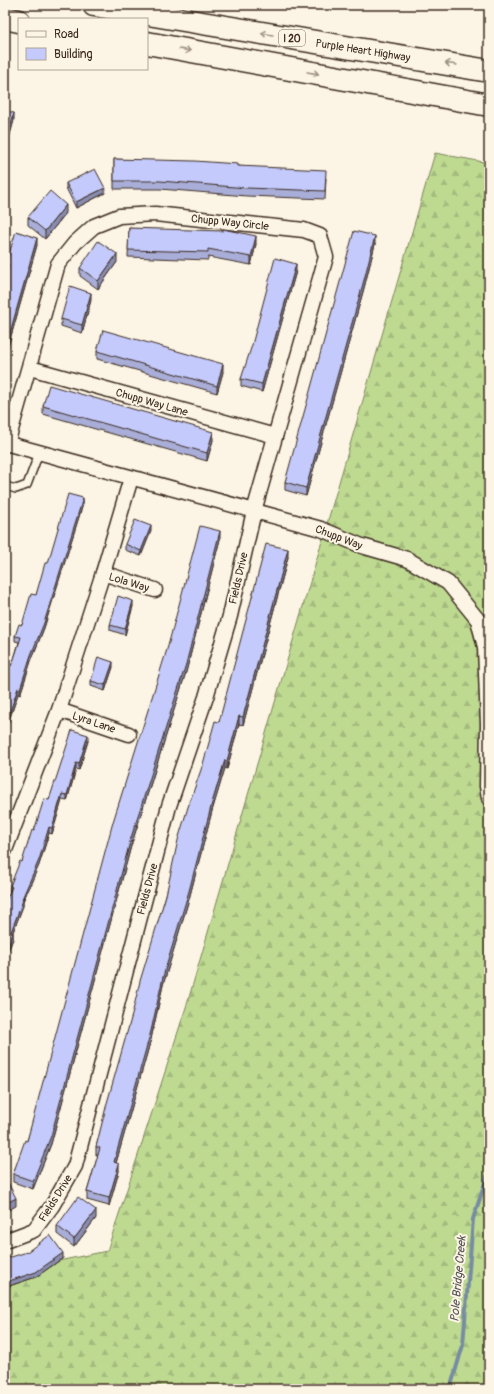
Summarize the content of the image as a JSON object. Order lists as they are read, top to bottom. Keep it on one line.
{"streets":{"highway":["I 20","Purple Heart Highway"],"street":["Chupp Way Circle","Chupp Way Lane","Chupp Way","Fields Drive","Lola Way","Lyra Lane"]},"crossings":[["Chupp Way Circle","Chupp Way Lane"],["Chupp Way Circle","Chupp Way"],["Chupp Way Circle","Fields Drive"],["Chupp Way","Fields Drive"]],"water":["Pole Bridge Creek"],"legend":["Road","Building"]}
